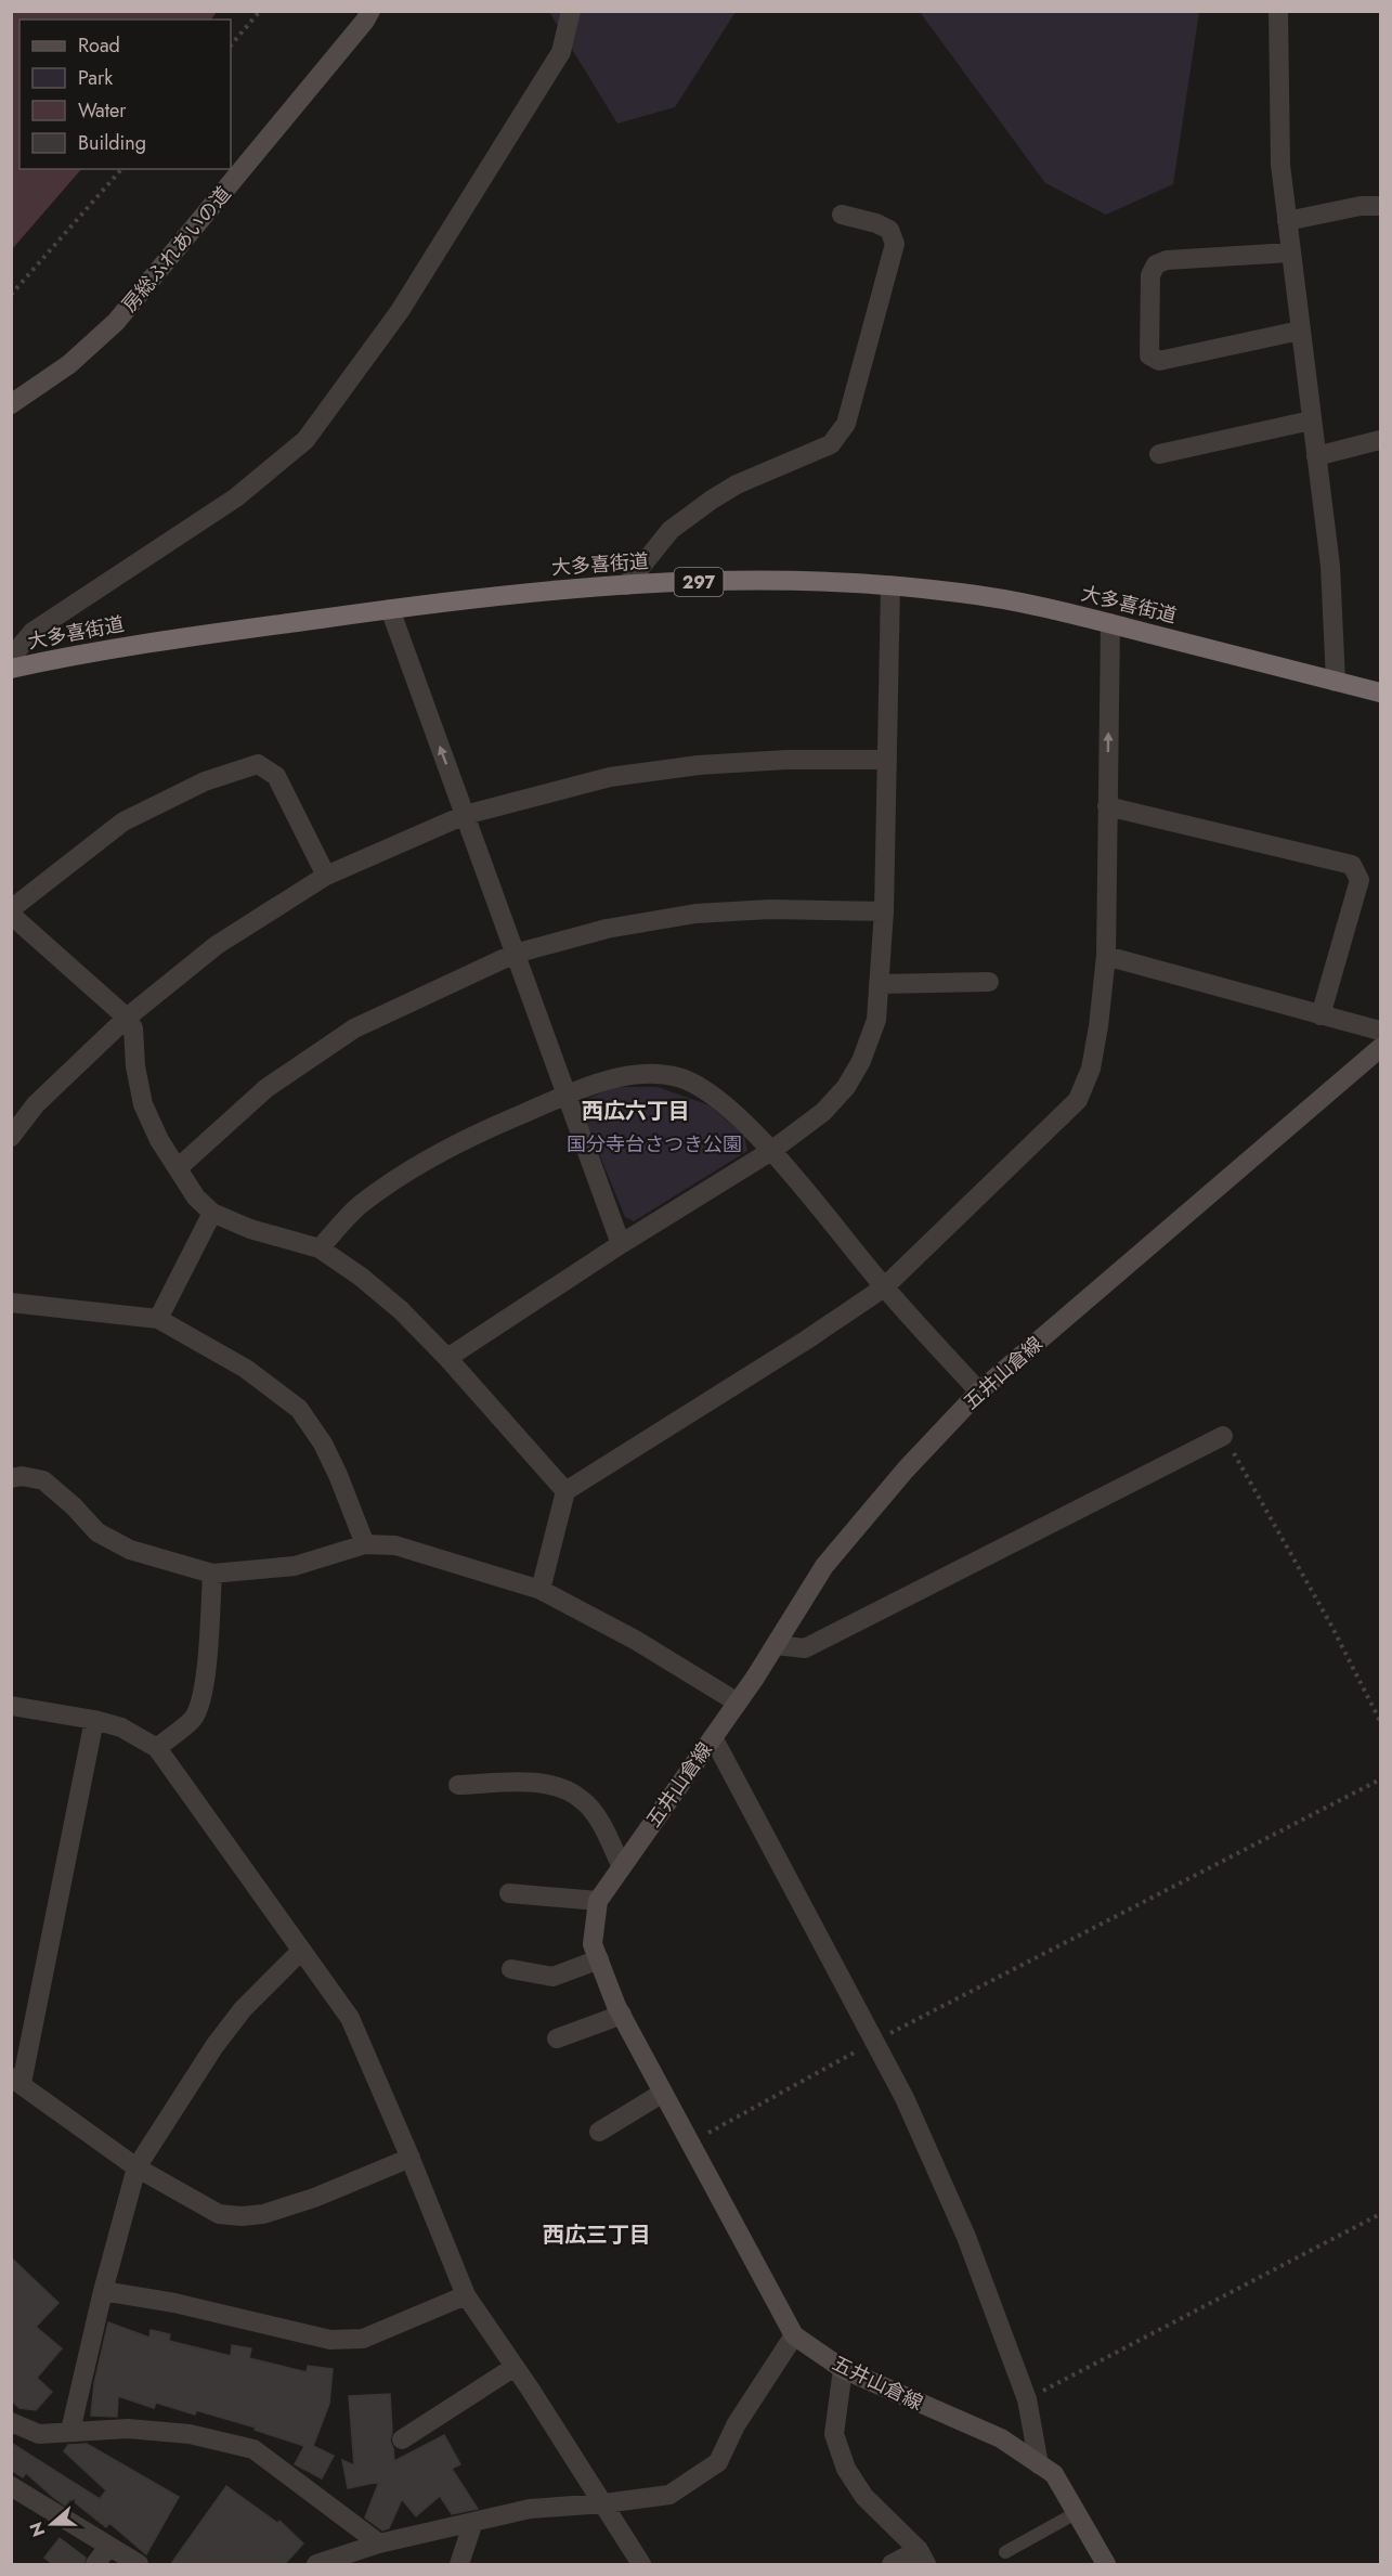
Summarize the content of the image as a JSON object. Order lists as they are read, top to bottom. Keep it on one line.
{"streets":{"highway":["大多喜街道","297"],"main road":["房総ふれあいの道","五井山倉線"]},"districts":["西広六丁目","西広三丁目"],"parks":["国分寺台さつき公園"],"legend":["Road","Park","Water","Building"],"north":"left"}
